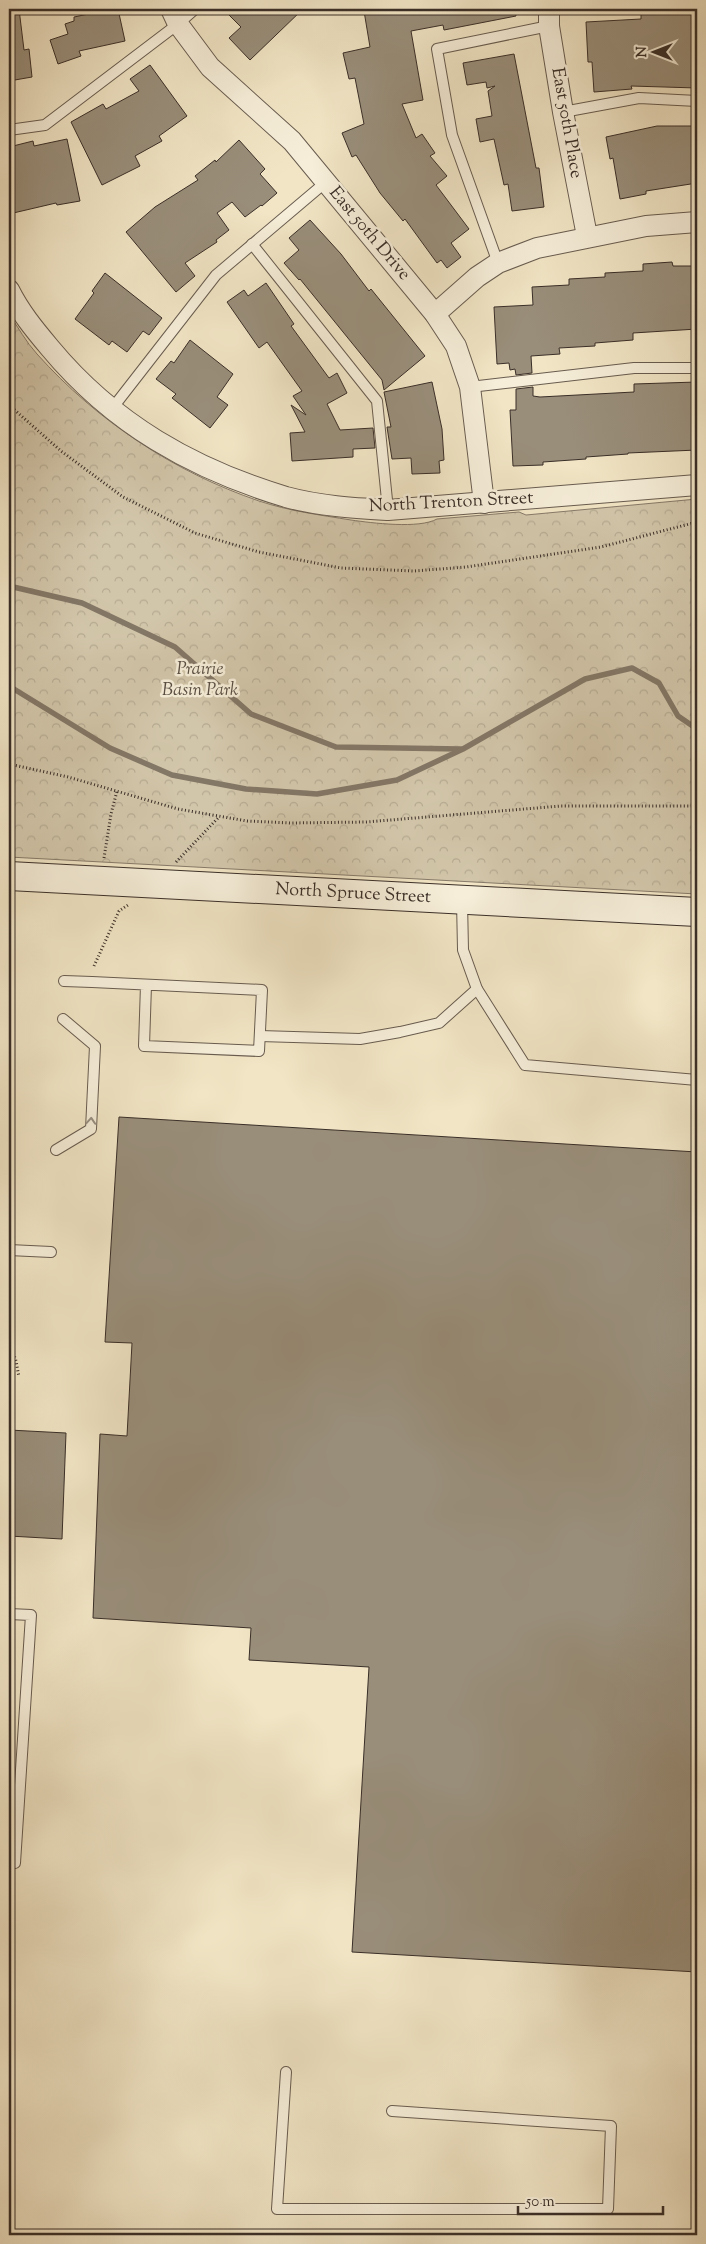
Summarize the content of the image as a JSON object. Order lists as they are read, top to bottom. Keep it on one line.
{"streets":{"street":["East 50th Place","East 50th Drive","North Trenton Street","North Spruce Street"]},"crossings":[["East 50th Drive","North Trenton Street"]],"parks":["Prairie Basin Park"],"scale_bar":"50 m","north":"left"}
